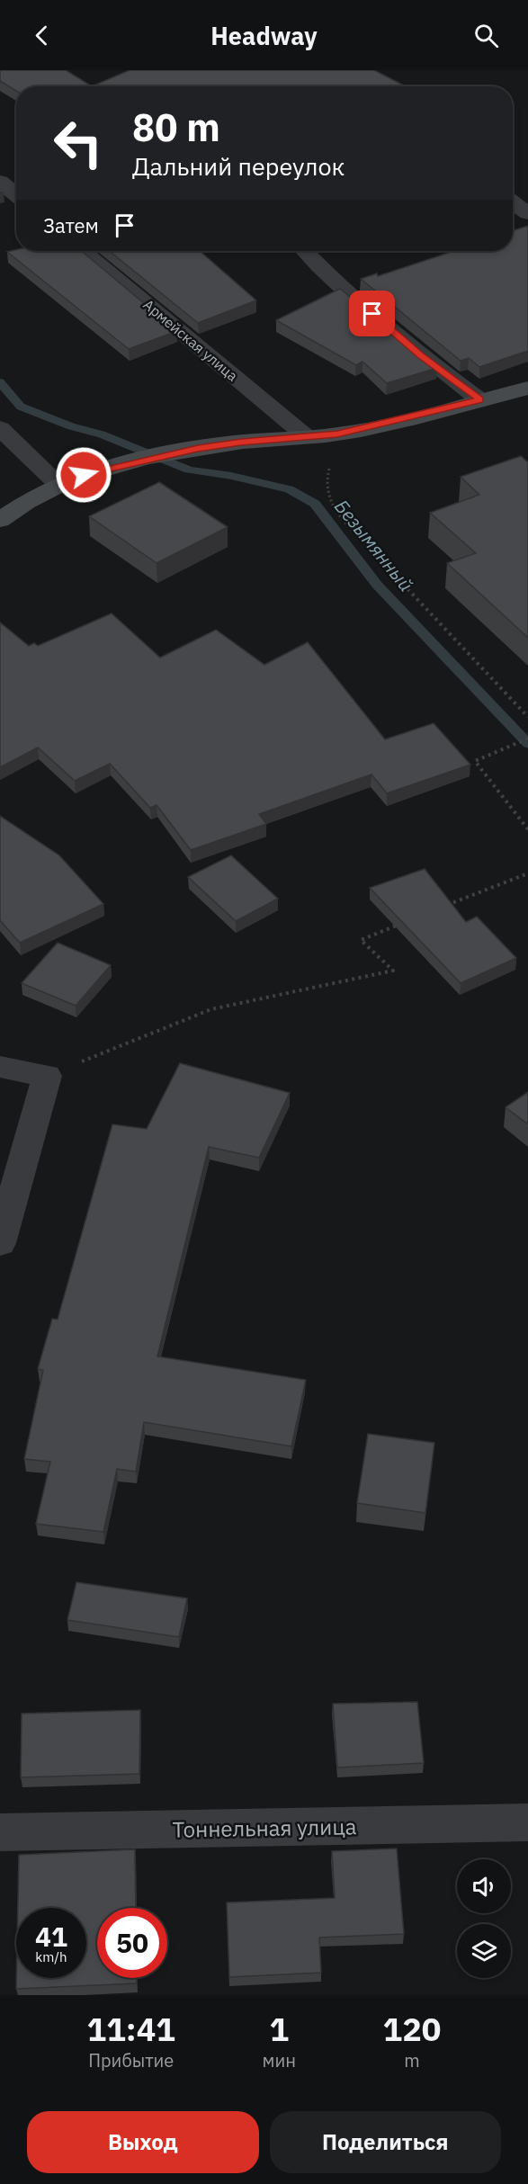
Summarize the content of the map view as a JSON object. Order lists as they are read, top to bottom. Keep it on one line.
{"streets":{"street":["Армейская улица","Тоннельная улица"]},"water":["Безымянный"],"page":{"header":"Headway","turn":["80 m","Дальний переулок"],"then":"Затем","speed":"41 km/h","limit":"50","eta":["11:41","Прибытие","1","мин","120","m"],"buttons":["Выход","Поделиться"]}}
